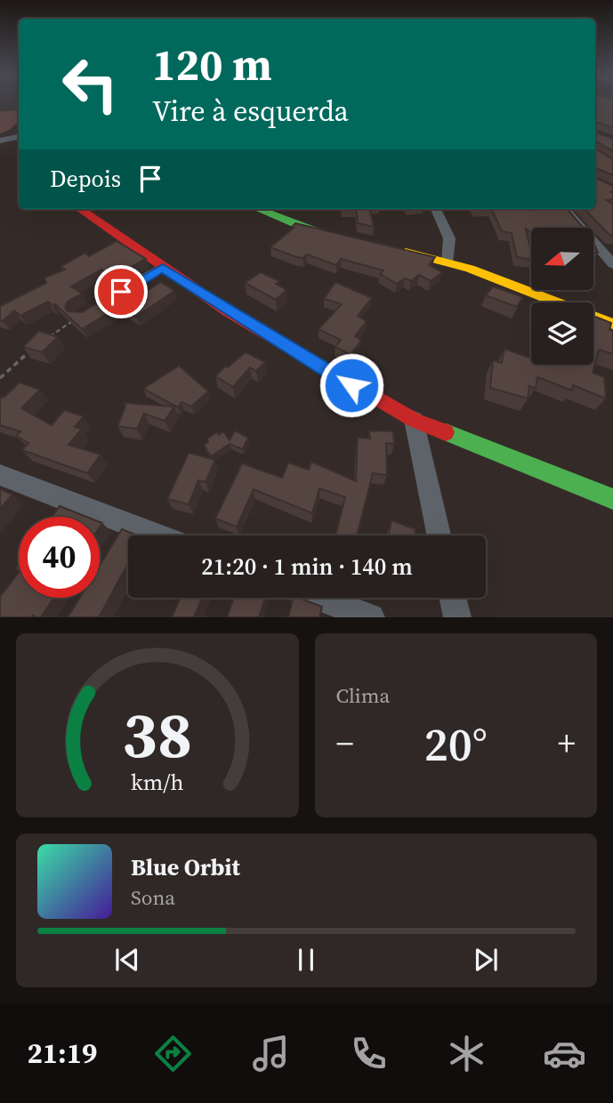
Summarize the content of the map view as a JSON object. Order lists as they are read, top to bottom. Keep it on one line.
{"north":"left","page":{"turn":["120 m","Vire à esquerda"],"then":"Depois","limit":"40","trip":"21:20 · 1 min · 140 m","tile":"Clima","heat":["−","20°","+"],"song":["Blue Orbit","Sona"],"tabs":"21:19","gauge":["38","km/h"]}}
